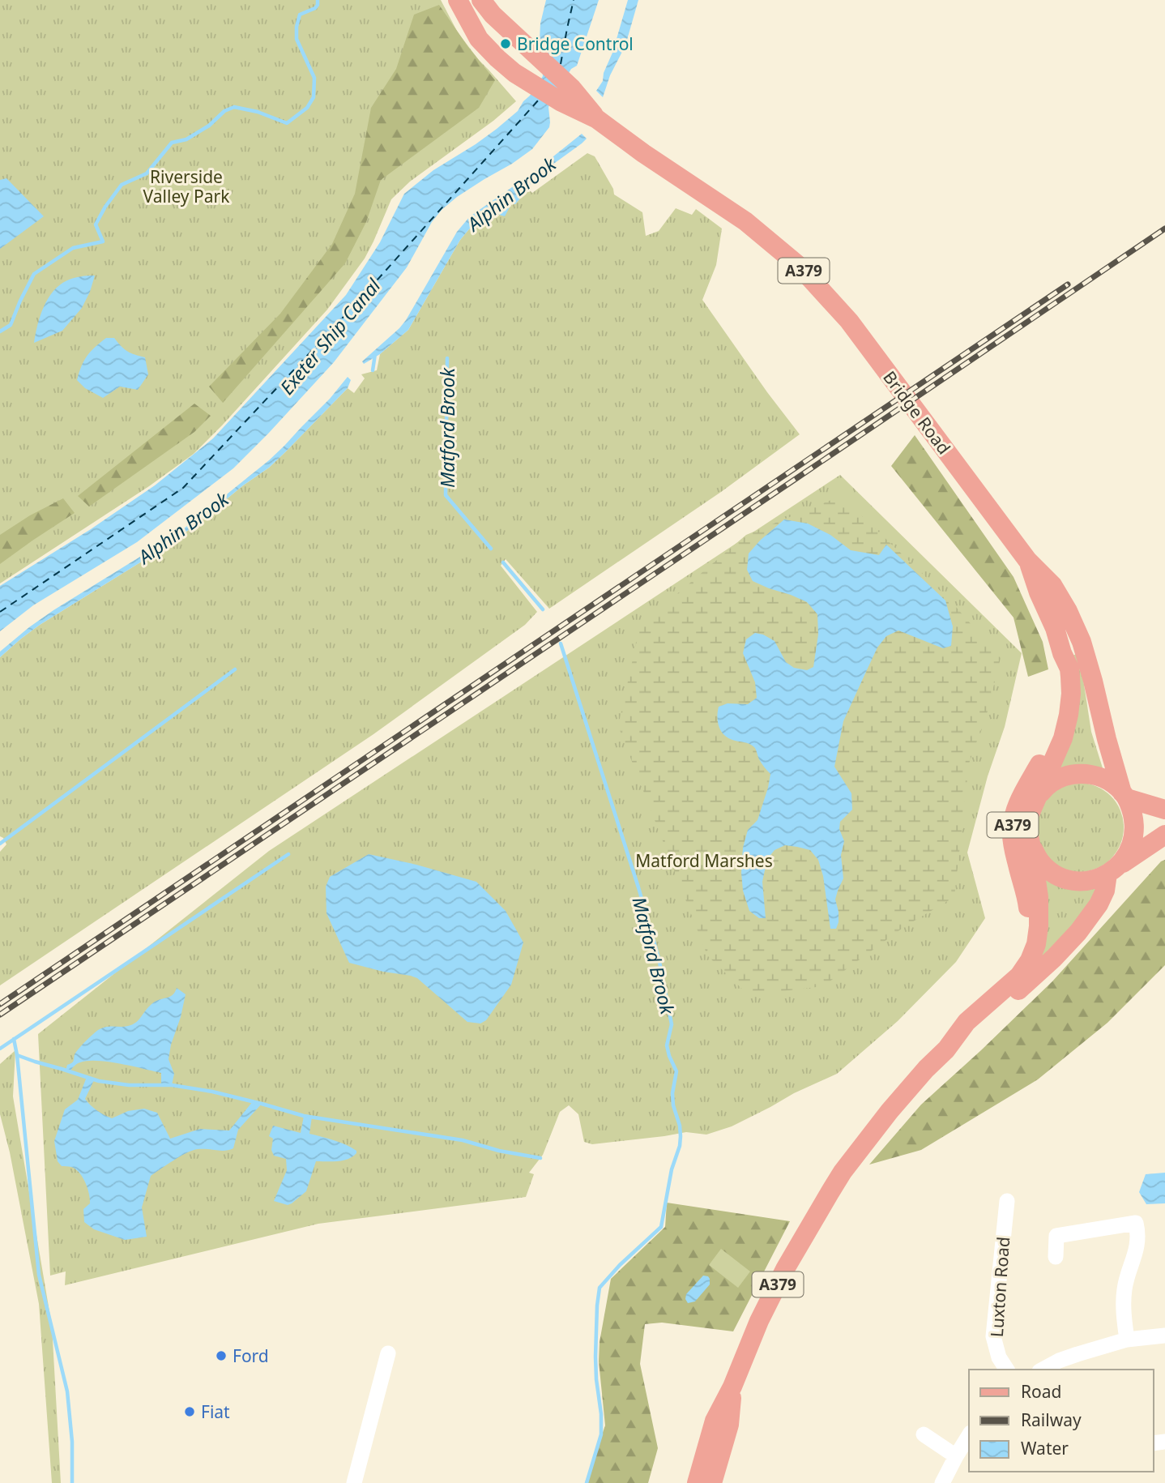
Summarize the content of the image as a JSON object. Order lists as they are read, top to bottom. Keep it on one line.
{"streets":{"main road":["A379","Bridge Road"],"street":["Luxton Road"]},"crossings":[["A379","Bridge Road"]],"water":["Alphin Brook","Exeter Ship Canal","Matford Brook"],"parks":["Riverside Valley Park","Matford Marshes"],"places":["Bridge Control","Ford","Fiat"],"legend":["Road","Railway","Water"]}
